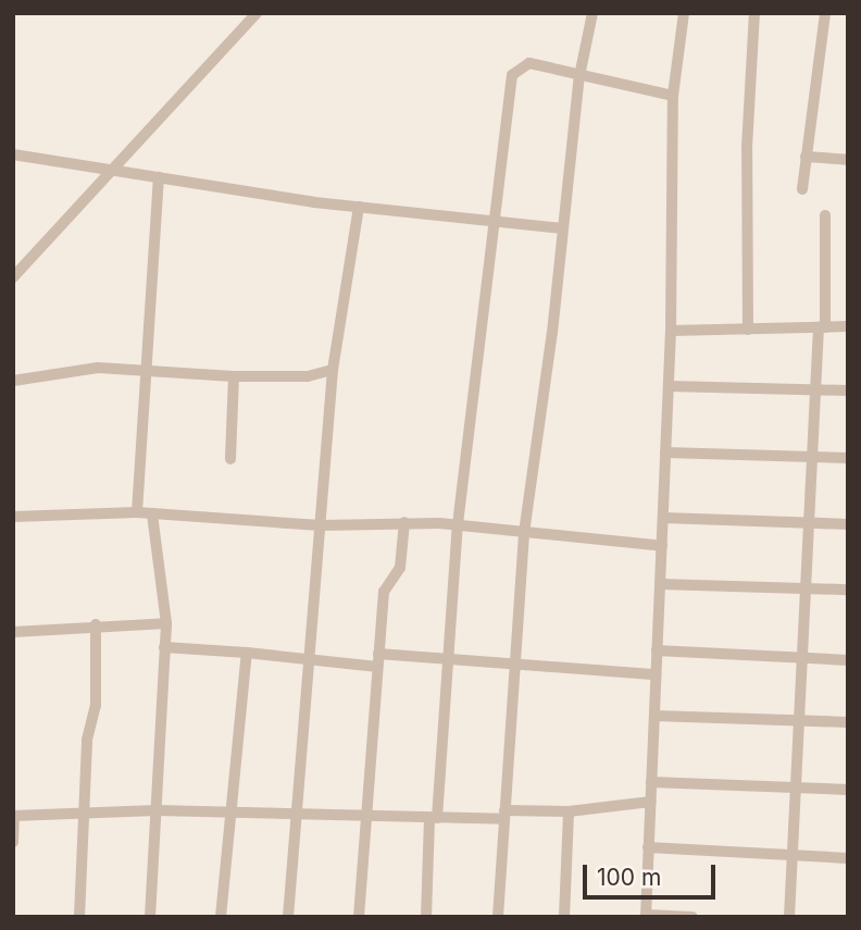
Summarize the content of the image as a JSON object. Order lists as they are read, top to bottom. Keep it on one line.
{"scale_bar":"100 m"}
